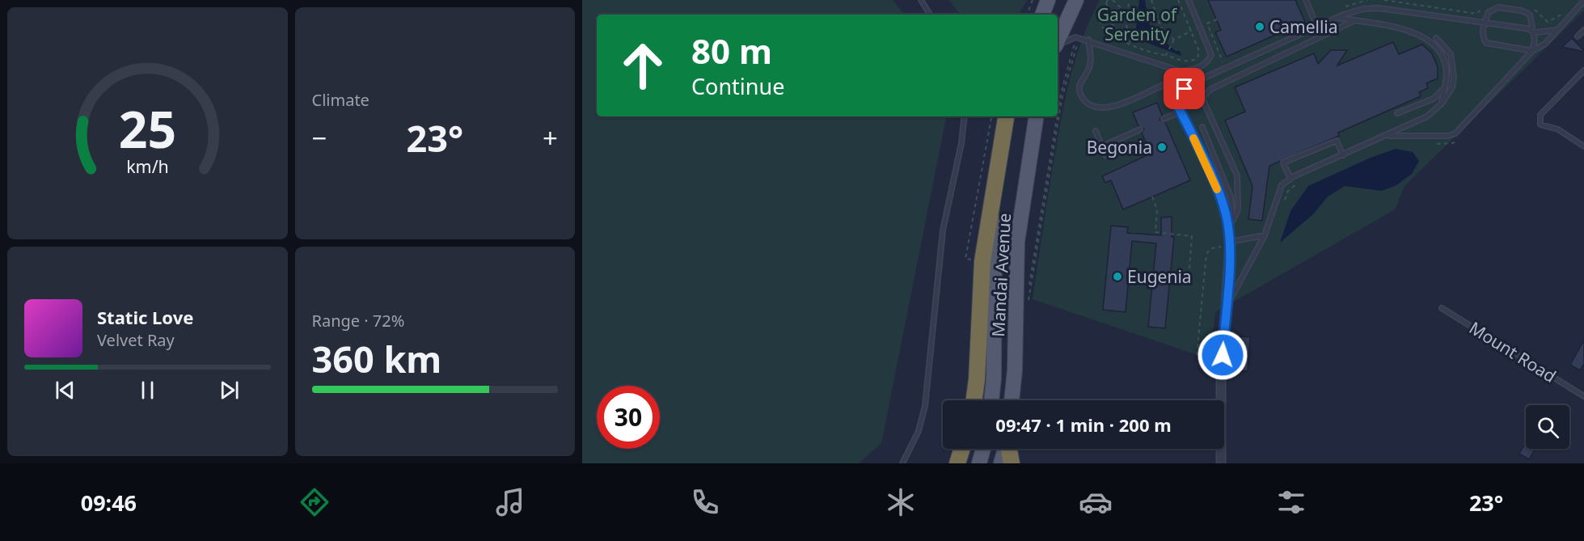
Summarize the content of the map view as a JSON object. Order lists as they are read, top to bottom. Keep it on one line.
{"streets":{"main road":["Mandai Avenue"],"lane":["Mount Road"]},"parks":["Garden of Serenity"],"places":["Camellia","Begonia","Eugenia"],"page":{"tile":["Climate",["Range · 72%","360 km"]],"turn":["80 m","Continue"],"heat":["−","23°","+"],"song":["Static Love","Velvet Ray"],"limit":"30","trip":"09:47 · 1 min · 200 m","tabs":["09:46","23°"],"gauge":["25","km/h"]}}
